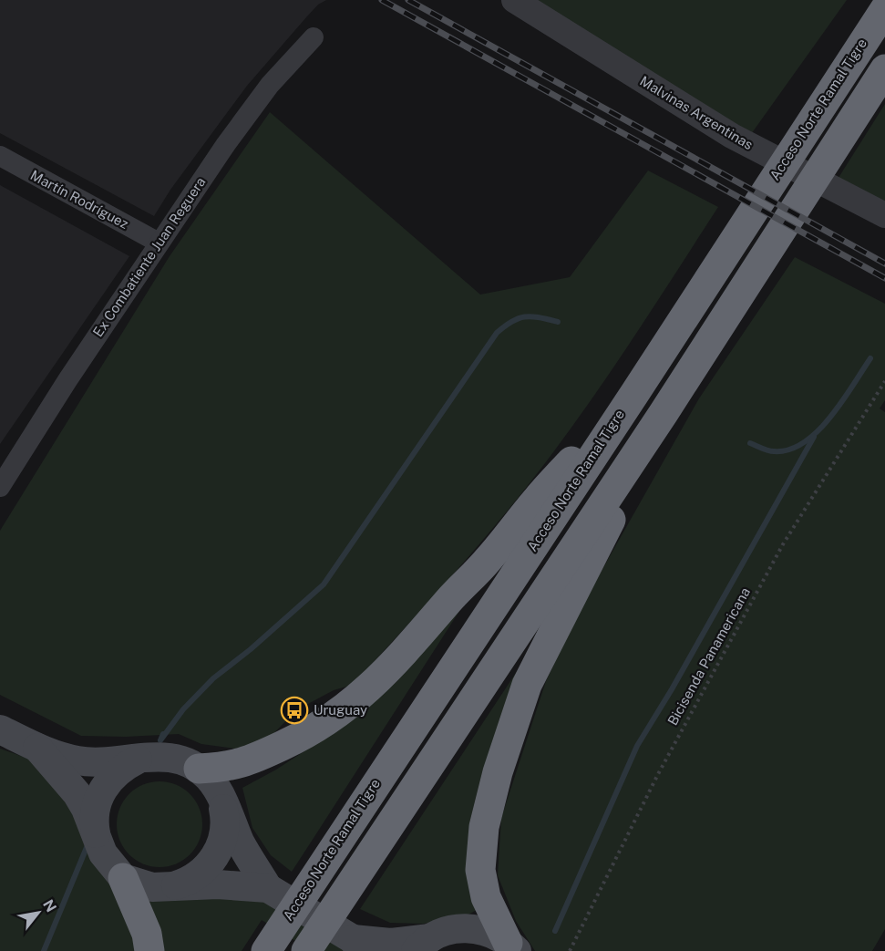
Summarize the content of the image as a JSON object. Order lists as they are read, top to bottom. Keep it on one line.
{"streets":{"highway":["Acceso Norte Ramal Tigre"],"street":["Malvinas Argentinas","Martín Rodríguez","Ex Combatiente Juan Reguera"],"path":["Bicisenda Panamericana"]},"crossings":[["Martín Rodríguez","Ex Combatiente Juan Reguera"]],"places":{"bus stop":["Uruguay"]},"north":"top right"}
